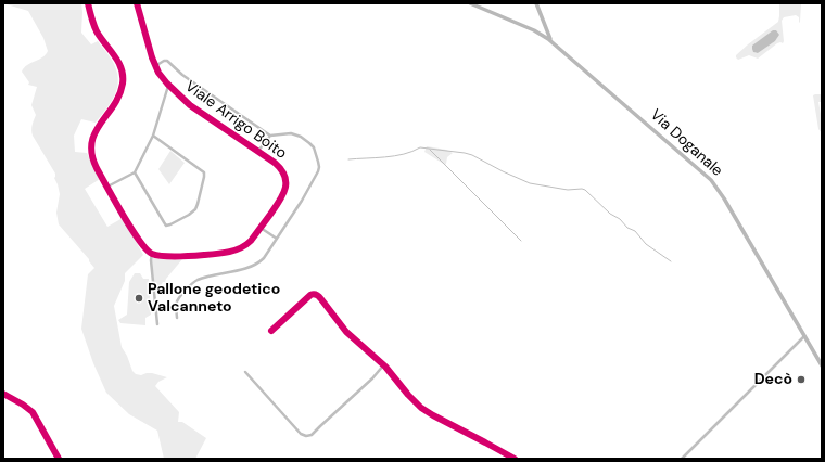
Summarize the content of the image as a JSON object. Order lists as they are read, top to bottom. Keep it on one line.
{"streets":{"main road":["Via Doganale"],"street":["Viale Arrigo Boito"]},"places":["Pallone geodetico Valcanneto","Decò"]}
